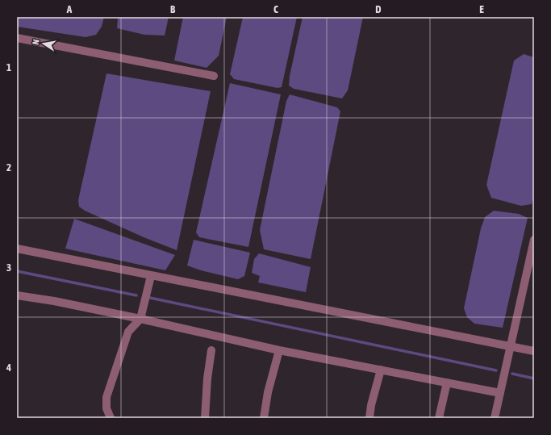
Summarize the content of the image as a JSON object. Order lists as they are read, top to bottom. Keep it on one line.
{"north":"left","grid":{"columns":["A","B","C","D","E"],"rows":["1","2","3","4"]}}
